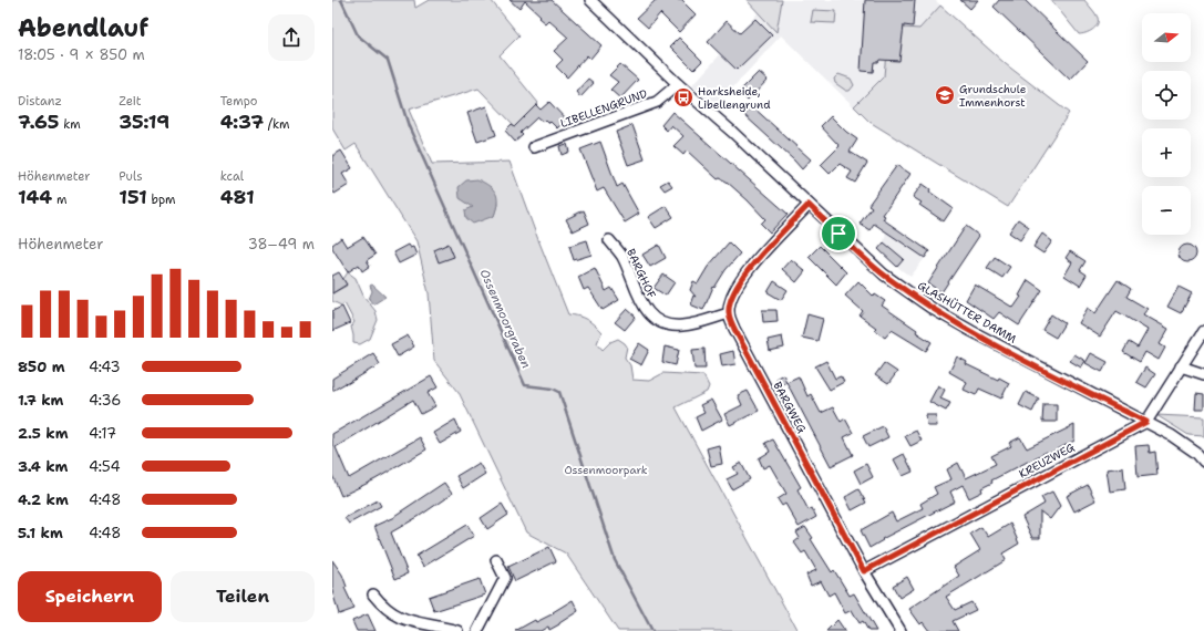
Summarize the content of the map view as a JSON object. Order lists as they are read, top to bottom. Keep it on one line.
{"streets":{"street":["LIBELLENGRUND","BARGHOF","GLASHÜTTER DAMM","BARGWEG","KREUZWEG"]},"crossings":[["LIBELLENGRUND","GLASHÜTTER DAMM"],["BARGHOF","BARGWEG"],["GLASHÜTTER DAMM","KREUZWEG"],["BARGWEG","KREUZWEG"]],"water":["Ossenmoorgraben"],"parks":["Ossenmoorpark"],"places":{"school or university":["Grundschule Immenhorst"],"bus stop":["Harksheide, Libellengrund"]},"north":"right","page":{"heading":["Abendlauf","18:05 · 9 × 850 m"],"map_buttons":["+","−"],"stats":[["Distanz","7.65 km"],["Zeit","35:19"],["Tempo","4:37 /km"],["Höhenmeter","144 m"],["Puls","151 bpm"],["kcal","481"]],"chart":["Höhenmeter","38–49 m"],"list":[{"name":"850 m","note":"4:43"},{"name":"1.7 km","note":"4:36"},{"name":"2.5 km","note":"4:17"},{"name":"3.4 km","note":"4:54"},{"name":"4.2 km","note":"4:48"},{"name":"5.1 km","note":"4:48"}],"buttons":["Speichern","Teilen"]}}
